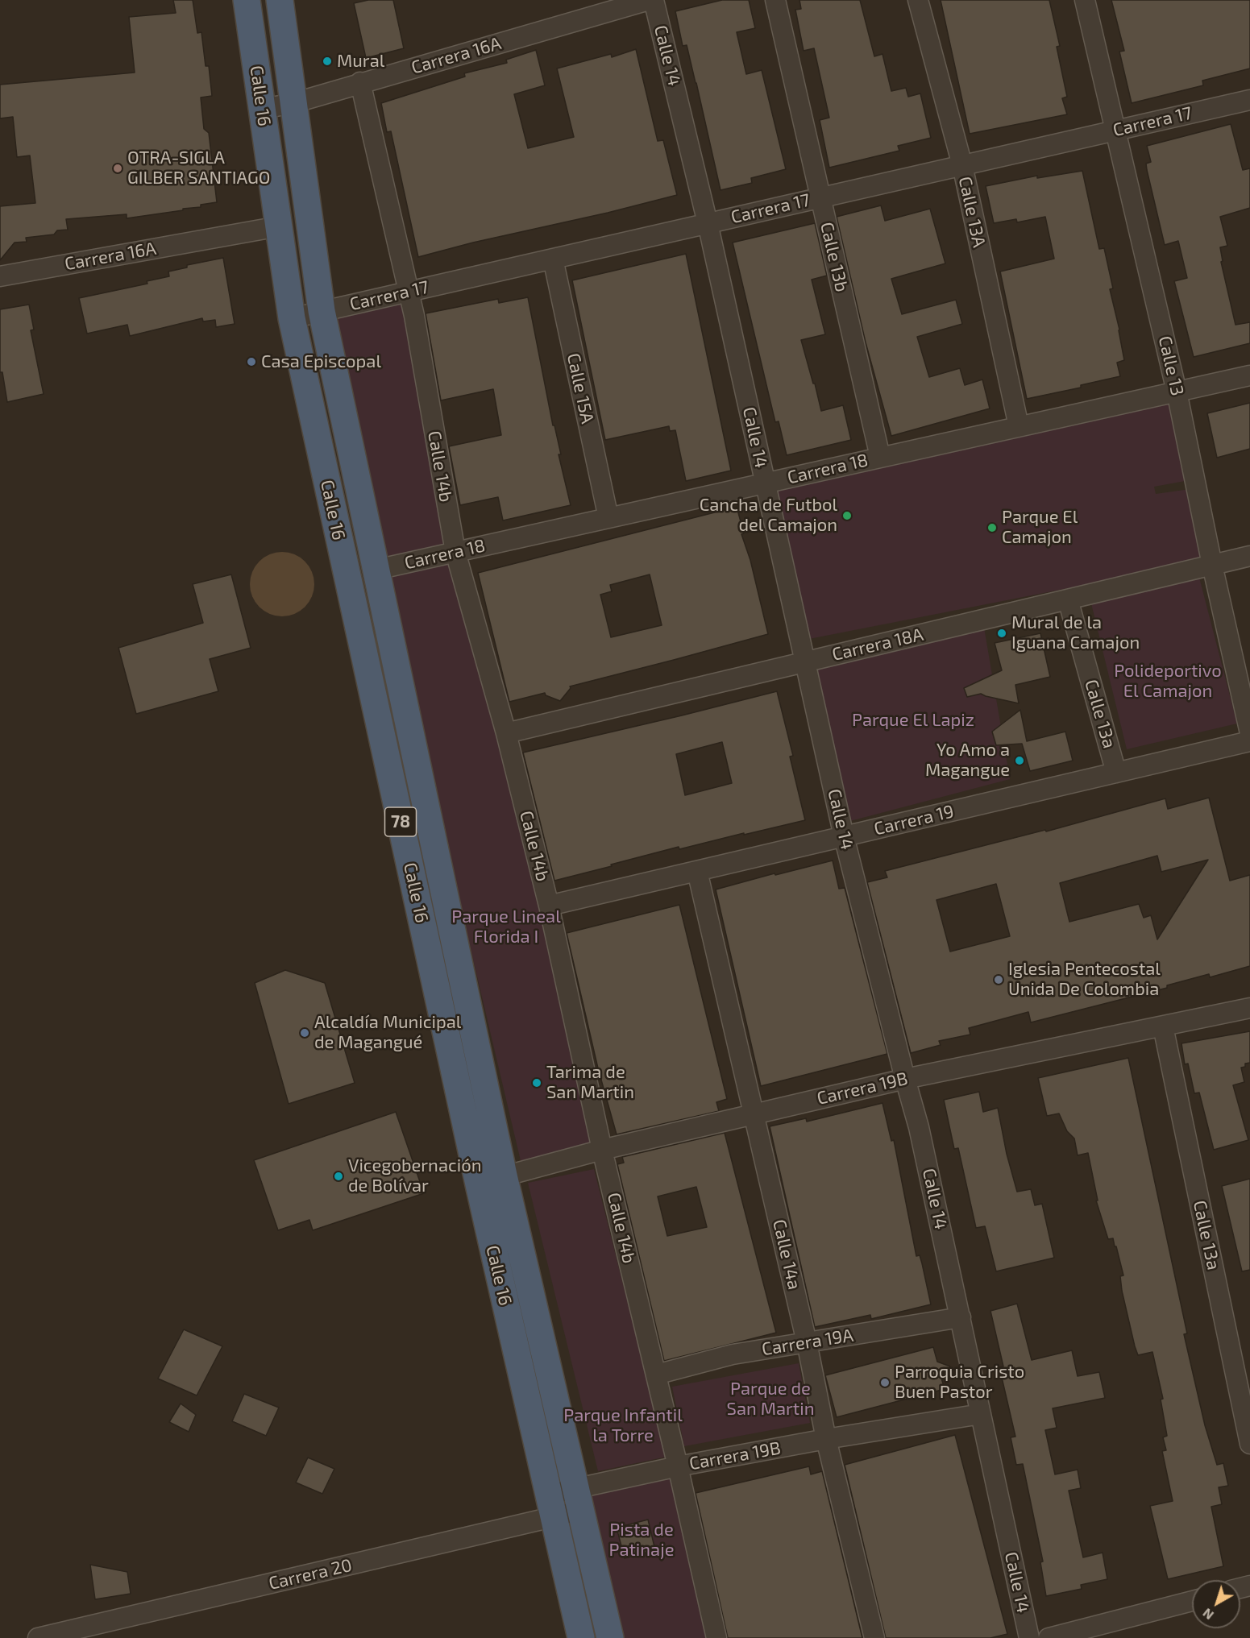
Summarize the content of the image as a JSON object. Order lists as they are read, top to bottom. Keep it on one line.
{"streets":{"highway":["Calle 16","78"],"street":["Carrera 16A","Calle 14","Carrera 17","Calle 13A","Calle 13b","Calle 13","Calle 15A","Calle 14b","Carrera 18","Carrera 18A","Calle 13a","Carrera 19","Carrera 19B","Calle 14a","Carrera 19A","Carrera 20"]},"crossings":[["Carrera 16A","Calle 16"],["Carrera 16A","Calle 14b"],["Calle 14","Carrera 17"],["Calle 14","Carrera 18"],["Calle 14","Carrera 18A"],["Calle 14","Carrera 19"],["Calle 14","Carrera 19B"],["Calle 14","Carrera 19A"],["Calle 16","Carrera 17"],["Calle 16","Carrera 18"],["Calle 16","Carrera 19B"],["Calle 16","Carrera 20"],["Carrera 17","Calle 13A"],["Carrera 17","Calle 13b"],["Carrera 17","Calle 13"],["Carrera 17","Calle 15A"],["Carrera 17","Calle 14b"],["Calle 13A","Carrera 18"],["Calle 13b","Carrera 18"],["Calle 13","Carrera 18"],["Calle 13","Carrera 18A"],["Calle 15A","Carrera 18"],["Calle 14b","Carrera 18"],["Calle 14b","Carrera 18A"],["Calle 14b","Carrera 19"],["Calle 14b","Carrera 19B"],["Calle 14b","Carrera 19A"],["Carrera 18A","Calle 13a"],["Calle 13a","Carrera 19"],["Calle 13a","Carrera 19B"],["Carrera 19","Calle 14a"],["Carrera 19B","Calle 14a"],["Carrera 19B","Carrera 20"],["Calle 14a","Carrera 19A"]],"parks":["Polideportivo El Camajon","Parque El Lapiz","Parque Lineal Florida I","Parque de San Martin","Parque Infantil la Torre","Pista de Patinaje"],"places":["Mural","OTRA-SIGLA GILBER SANTIAGO","Casa Episcopal","Cancha de Futbol del Camajon","Parque El Camajon","Mural de la Iguana Camajon","Yo Amo a Magangue","Iglesia Pentecostal Unida De Colombia","Alcaldía Municipal de Magangué","Tarima de San Martin","Vicegobernación de Bolívar","Parroquia Cristo Buen Pastor"],"north":"bottom left"}
